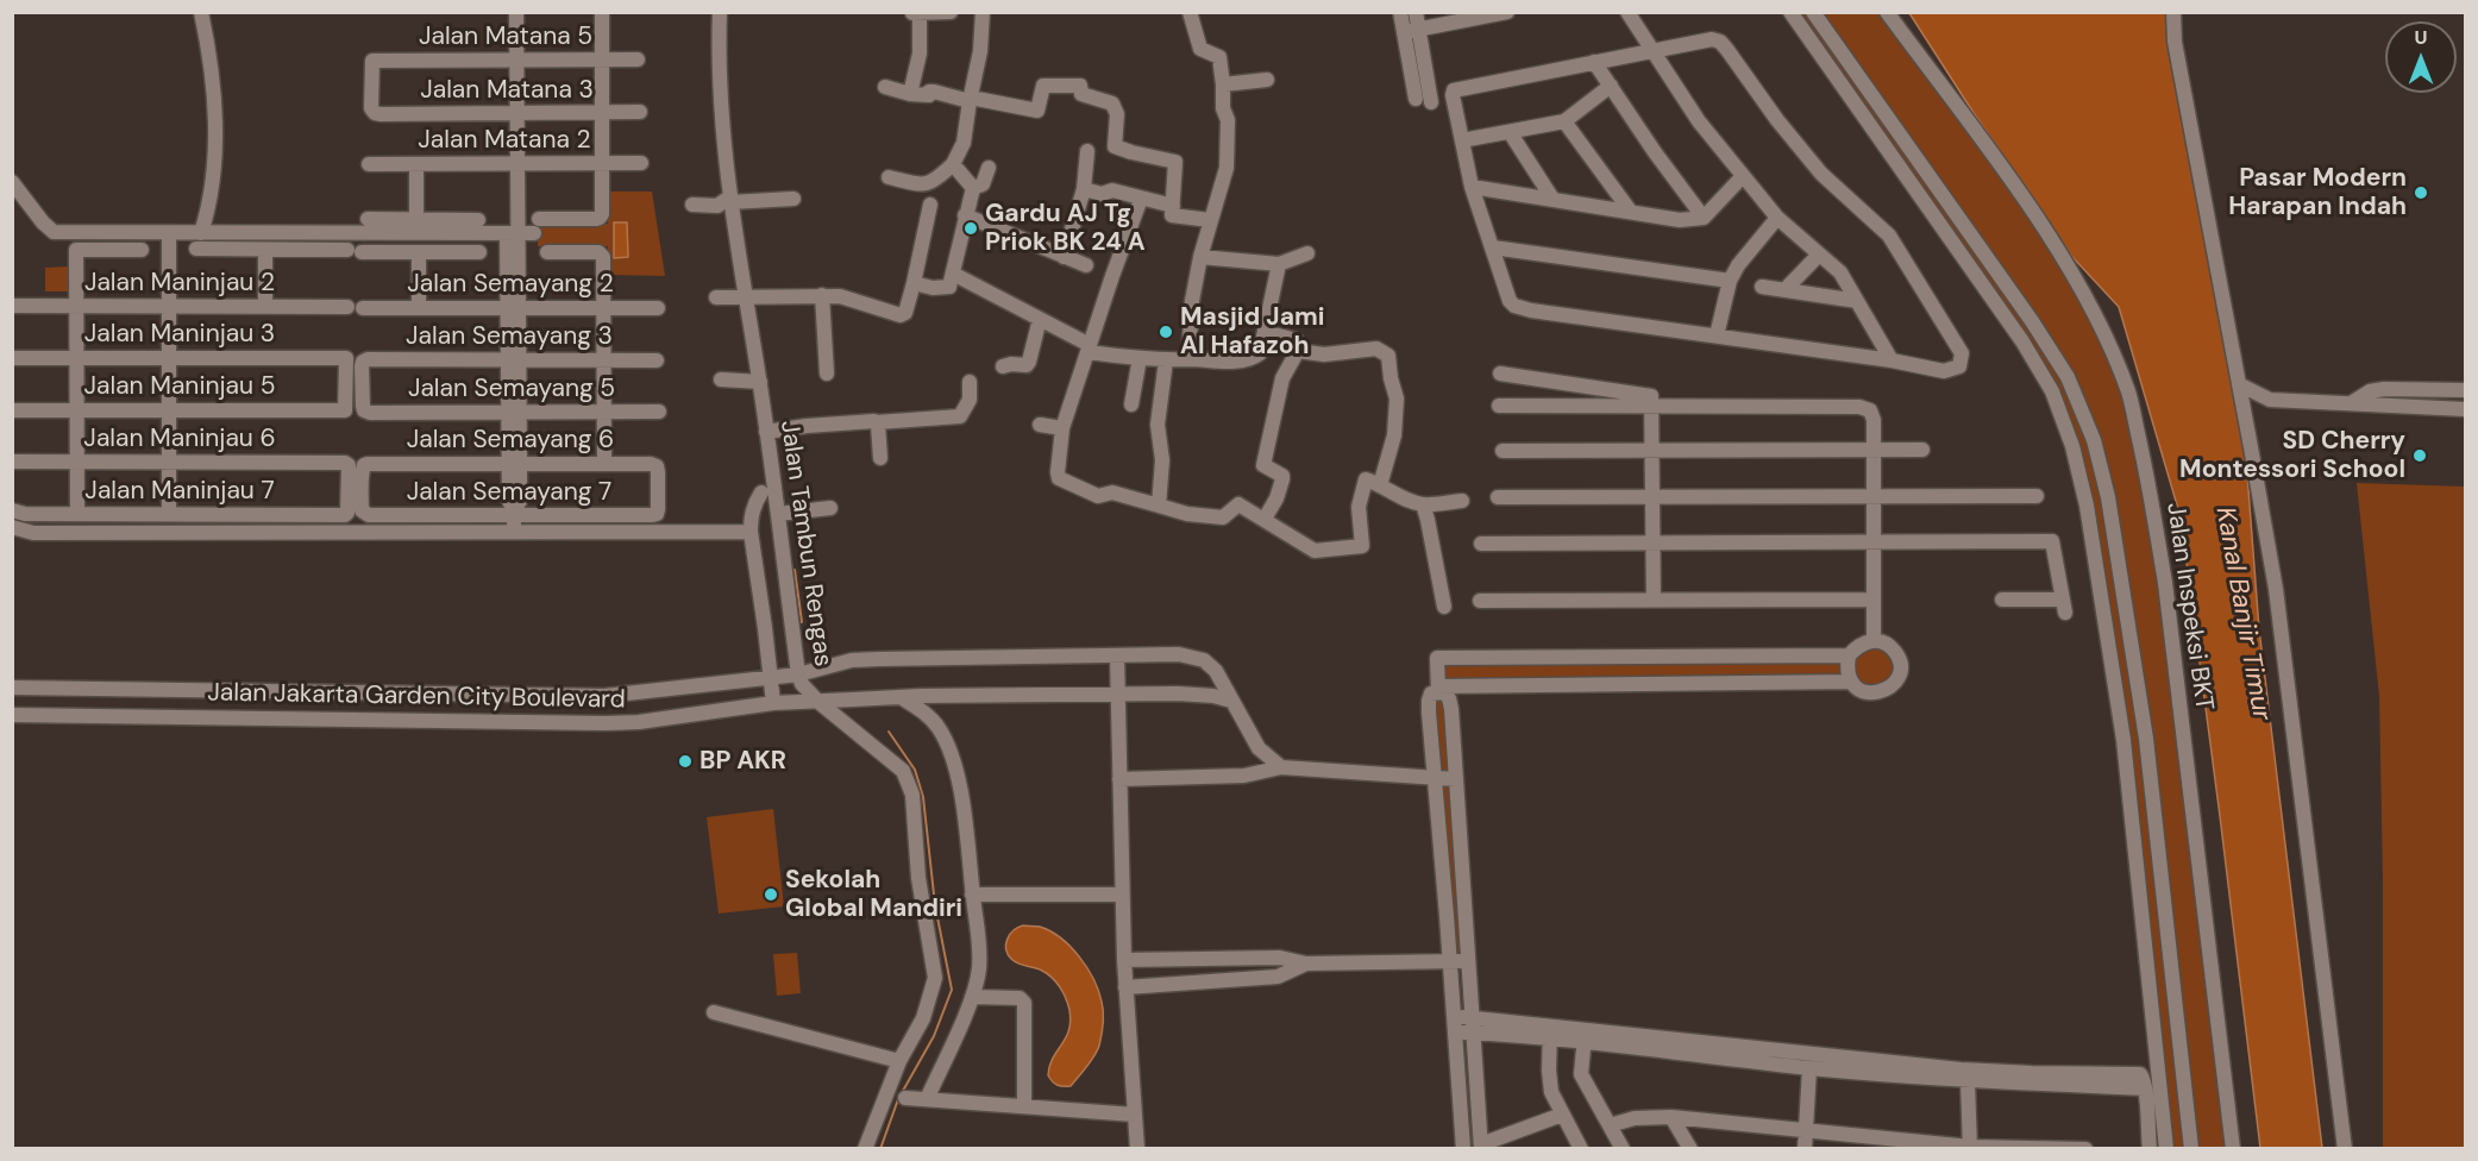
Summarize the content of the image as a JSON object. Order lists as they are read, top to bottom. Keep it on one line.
{"streets":{"street":["Jalan Matana 5","Jalan Matana 3","Jalan Matana 2","Jalan Maninjau 2","Jalan Semayang 2","Jalan Maninjau 3","Jalan Semayang 3","Jalan Maninjau 5","Jalan Semayang 5","Jalan Maninjau 6","Jalan Semayang 6","Jalan Maninjau 7","Jalan Semayang 7","Jalan Tambun Rengas","Jalan Inspeksi BKT","Jalan Jakarta Garden City Boulevard"]},"crossings":[["Jalan Matana 5","Jalan Matana 3"],["Jalan Maninjau 2","Jalan Semayang 2"],["Jalan Maninjau 3","Jalan Maninjau 5"],["Jalan Semayang 3","Jalan Semayang 5"],["Jalan Maninjau 6","Jalan Maninjau 7"],["Jalan Semayang 6","Jalan Semayang 7"],["Jalan Tambun Rengas","Jalan Jakarta Garden City Boulevard"]],"water":["Kanal Banjir Timur"],"places":["Pasar Modern Harapan Indah","Gardu AJ Tg Priok BK 24 A","Masjid Jami Al Hafazoh","SD Cherry Montessori School","BP AKR","Sekolah Global Mandiri"],"north":"top"}
